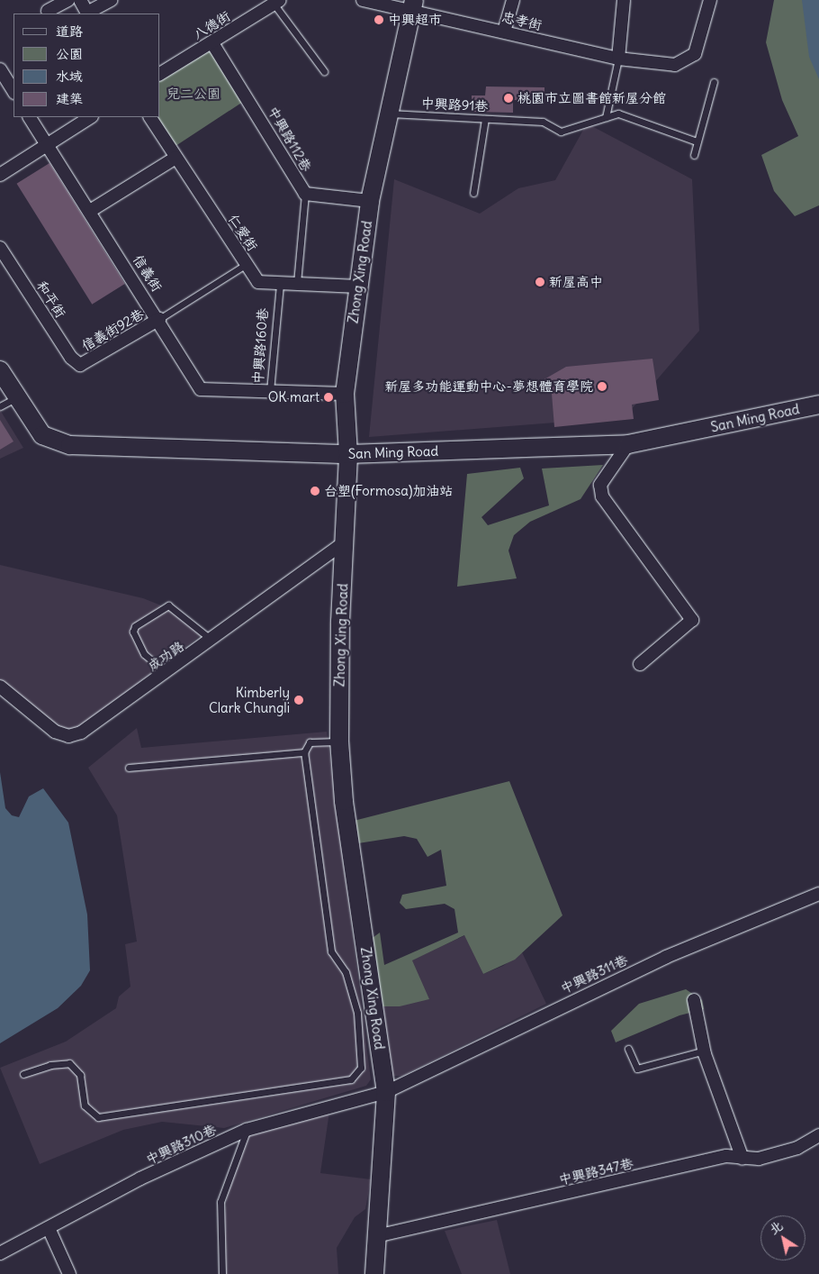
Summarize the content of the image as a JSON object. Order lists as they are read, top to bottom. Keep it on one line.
{"streets":{"street":["忠孝街","八德街","中興路112巷","仁愛街","Zhong Xing Road","信義街","和平街","信義街92巷","中興路160巷","San Ming Road","成功路","中興路311巷","中興路310巷","中興路347巷"],"lane":["中興路91巷"]},"crossings":[["忠孝街","Zhong Xing Road"],["八德街","中興路112巷"],["中興路91巷","Zhong Xing Road"],["中興路112巷","Zhong Xing Road"],["仁愛街","Zhong Xing Road"],["仁愛街","中興路160巷"],["Zhong Xing Road","中興路160巷"],["Zhong Xing Road","San Ming Road"],["Zhong Xing Road","成功路"],["Zhong Xing Road","中興路311巷"],["Zhong Xing Road","中興路310巷"],["Zhong Xing Road","中興路347巷"],["信義街","信義街92巷"],["信義街","中興路160巷"],["和平街","信義街92巷"],["中興路311巷","中興路310巷"]],"parks":["兒二公園"],"places":["中興超市","桃園市立圖書館新屋分館","新屋高中","新屋多功能運動中心-夢想體育學院","OK mart","台塑(Formosa)加油站","Kimberly Clark Chungli"],"legend":["道路","公園","水域","建築"],"north":"top left"}
